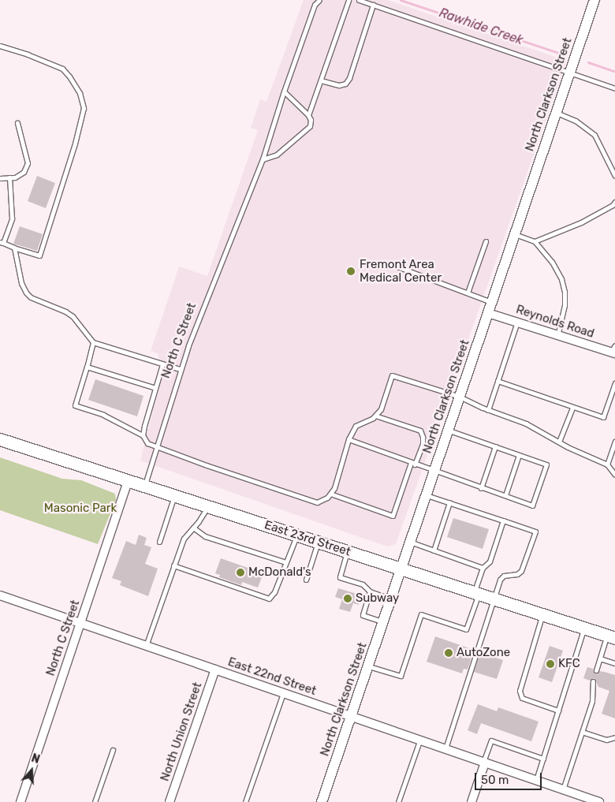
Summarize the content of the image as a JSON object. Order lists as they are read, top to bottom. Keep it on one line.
{"streets":{"main road":["East 23rd Street"],"street":["North Clarkson Street","Reynolds Road","North C Street","East 22nd Street","North Union Street"]},"crossings":[["North Clarkson Street","Reynolds Road"],["North Clarkson Street","East 23rd Street"],["North Clarkson Street","East 22nd Street"],["North C Street","East 23rd Street"],["North C Street","East 22nd Street"],["East 22nd Street","North Union Street"]],"water":["Rawhide Creek"],"parks":["Masonic Park"],"places":["Fremont Area Medical Center","McDonald's","Subway","AutoZone","KFC"],"scale_bar":"50 m","north":"top"}
